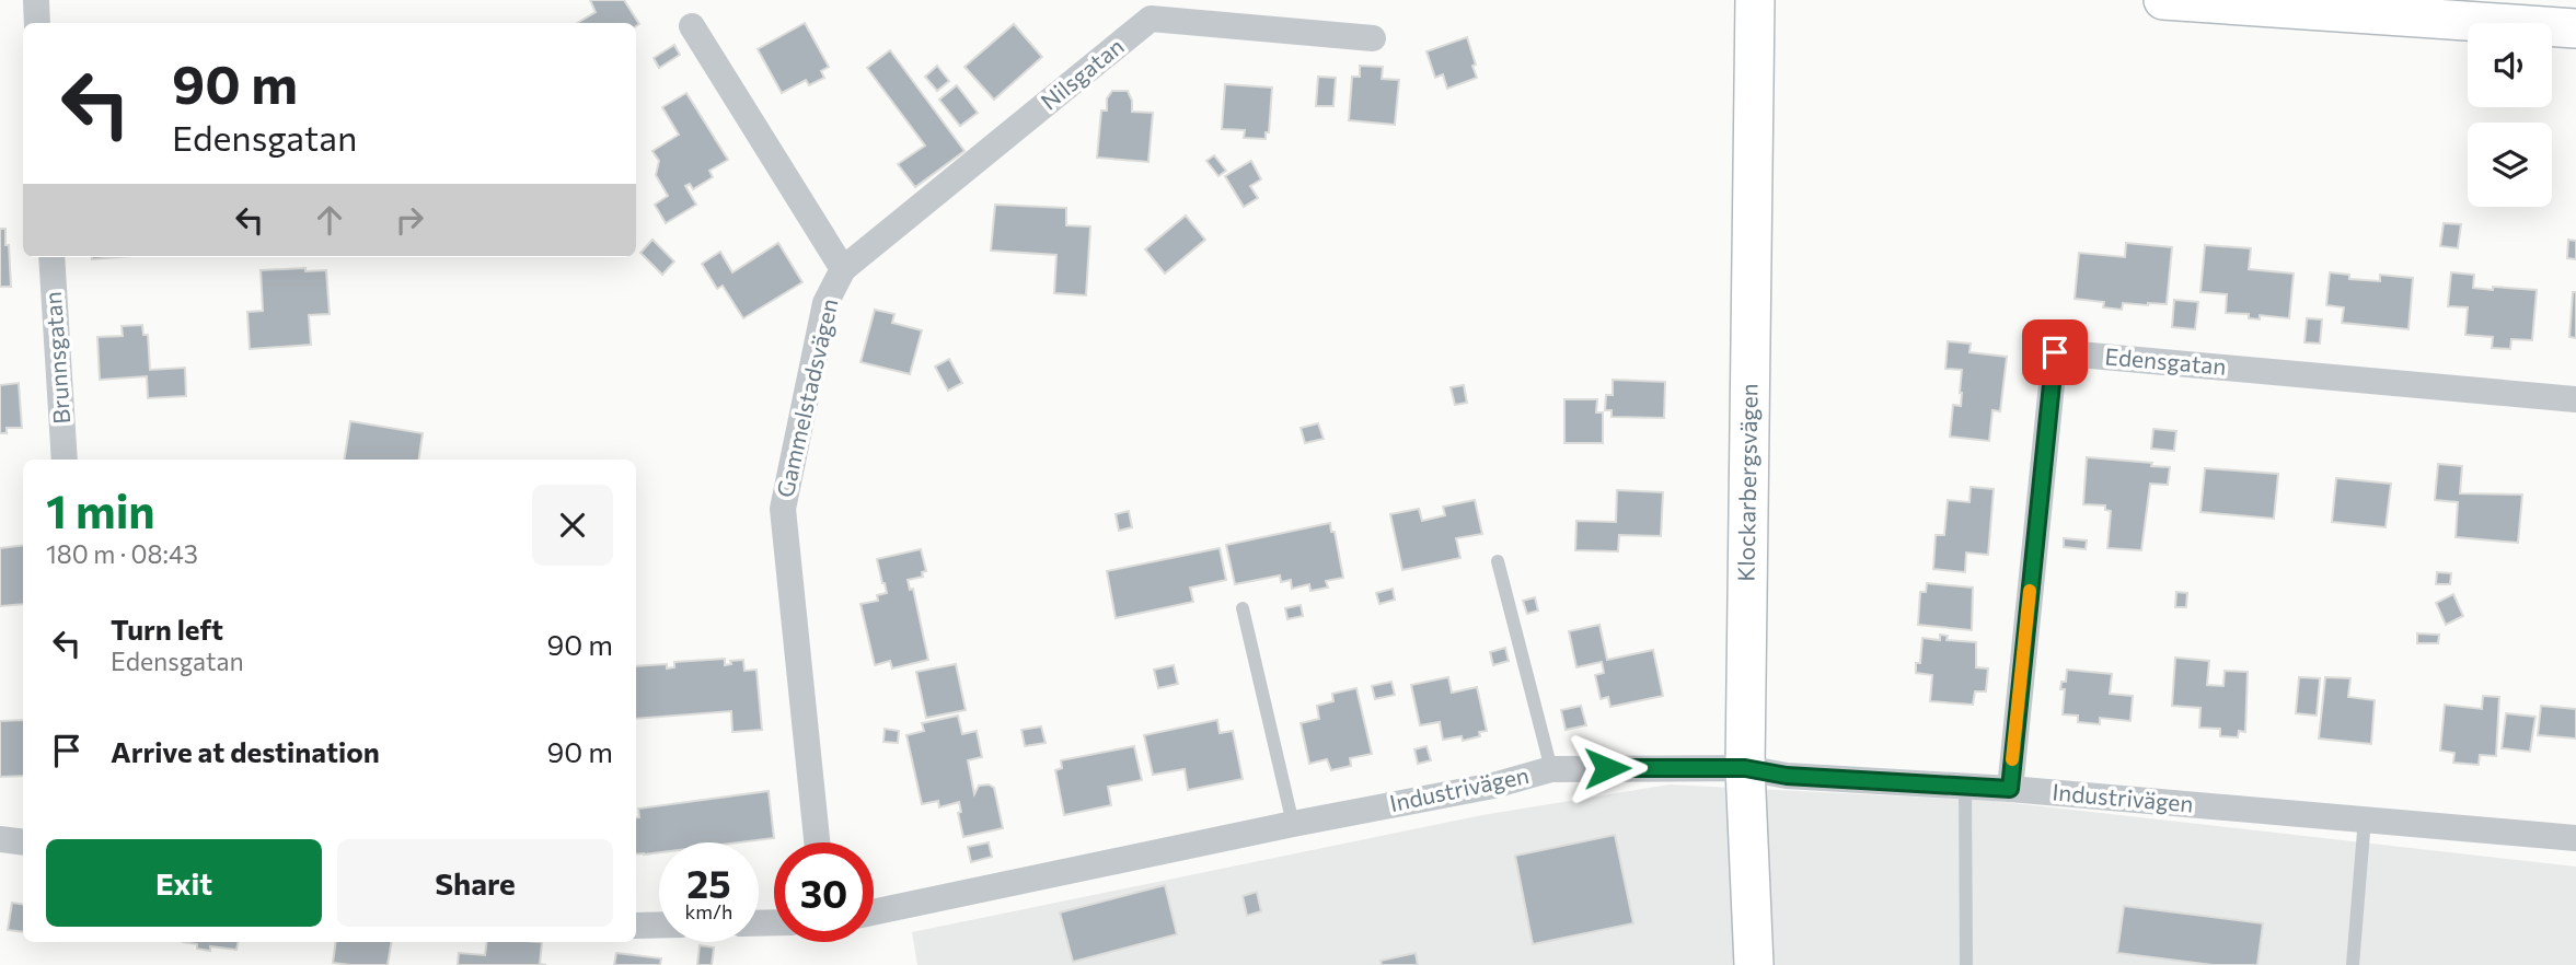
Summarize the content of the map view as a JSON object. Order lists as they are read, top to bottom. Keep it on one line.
{"streets":{"main road":["Klockarbergsvägen"],"street":["Nilsgatan","Brunnsgatan","Edensgatan","Gammelstadsvägen","Industrivägen"]},"crossings":[["Nilsgatan","Gammelstadsvägen"],["Edensgatan","Industrivägen"],["Klockarbergsvägen","Industrivägen"]],"page":{"turn":["90 m","Edensgatan"],"heading":["1 min","180 m · 08:43"],"list":[{"name":"Turn left","note":"Edensgatan","value":"90 m"},{"name":"Arrive at destination","value":"90 m"}],"buttons":["Exit","Share"],"speed":"25 km/h","limit":"30"}}
